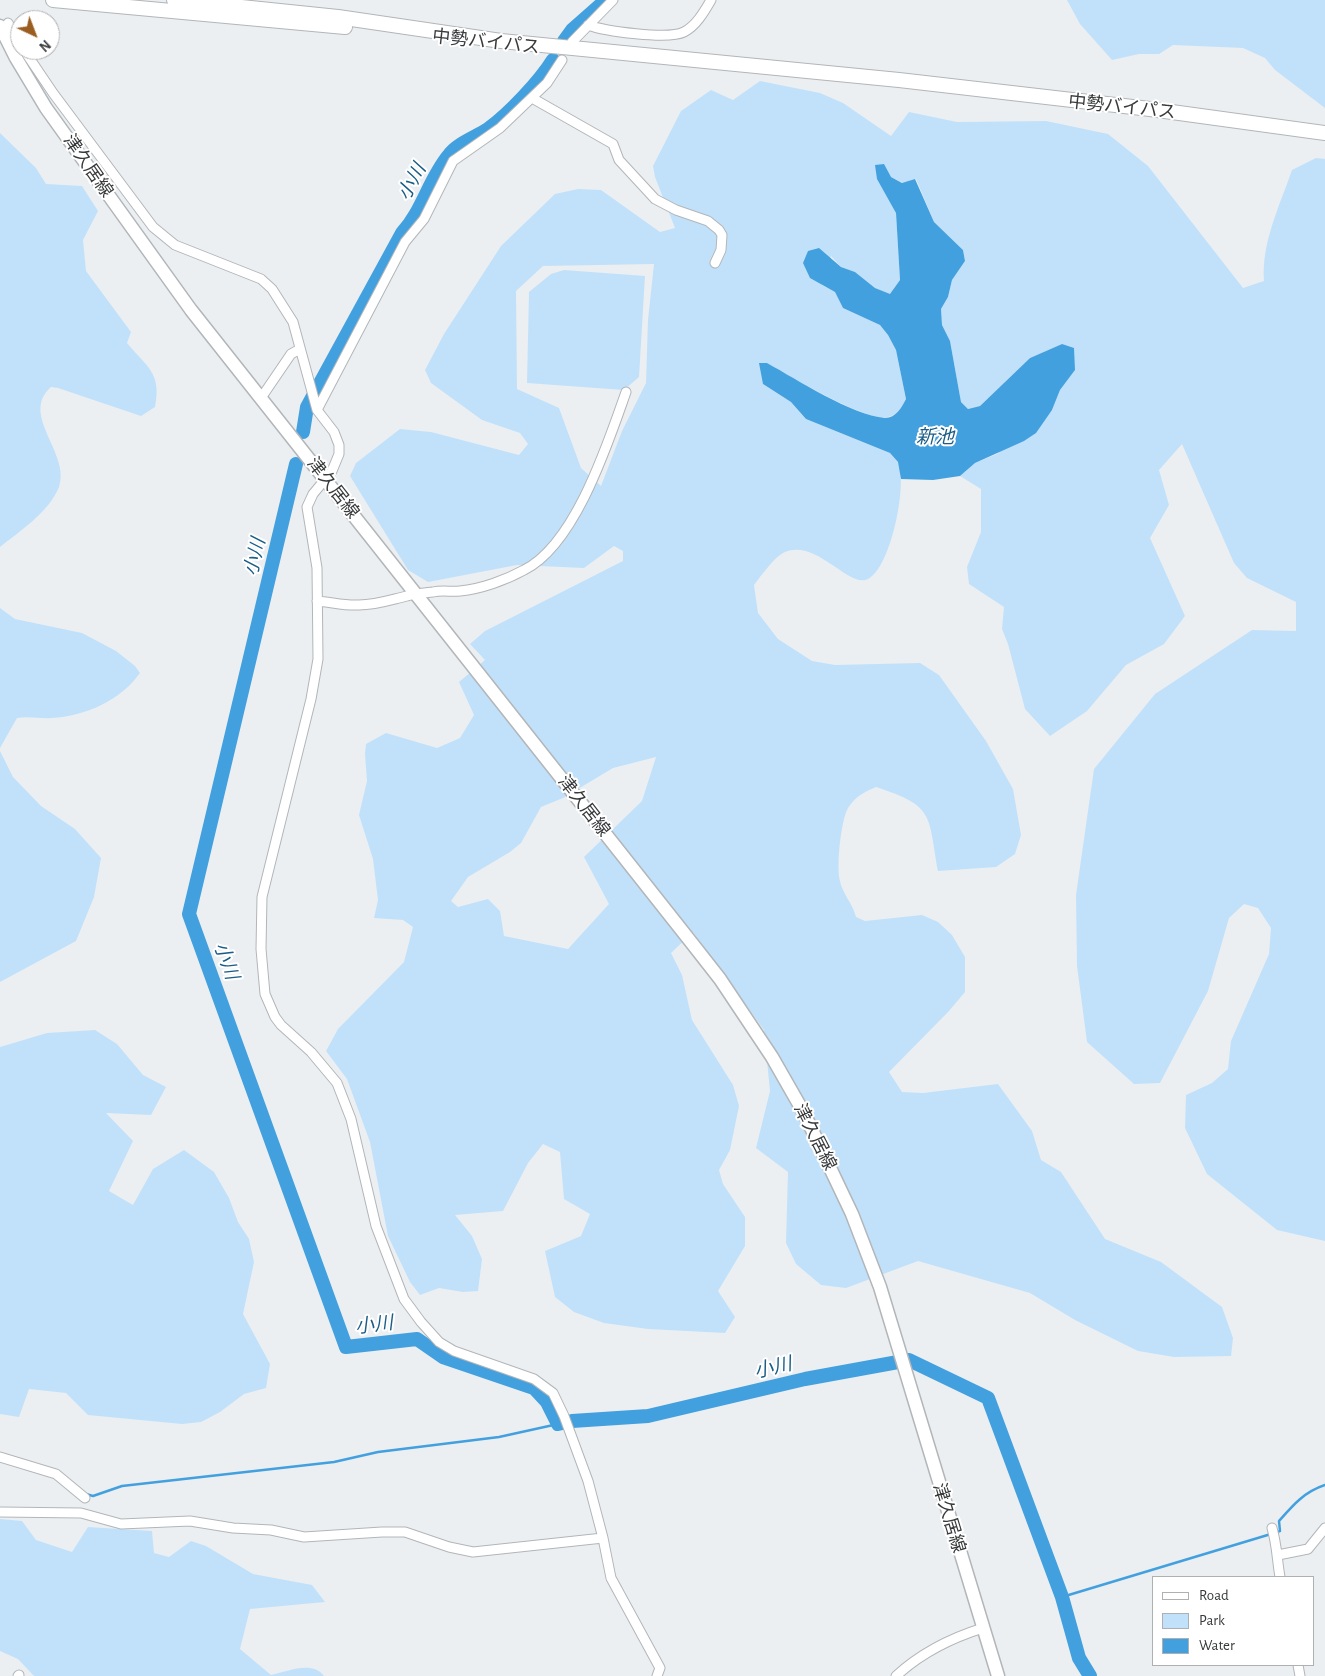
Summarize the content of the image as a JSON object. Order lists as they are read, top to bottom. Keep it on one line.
{"streets":{"highway":["中勢バイパス"],"main road":["津久居線"]},"water":["小川","新池"],"legend":["Road","Park","Water"],"north":"bottom right"}
